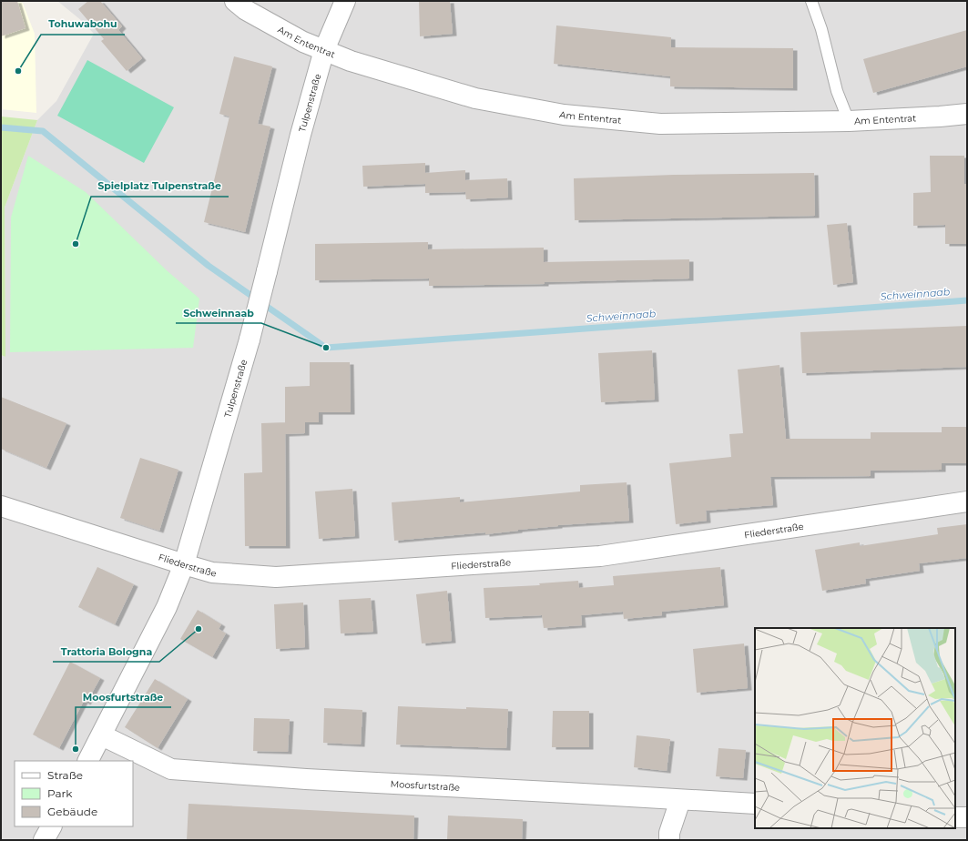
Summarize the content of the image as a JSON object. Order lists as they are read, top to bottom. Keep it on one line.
{"streets":{"street":["Am Ententrat","Tulpenstraße","Fliederstraße","Moosfurtstraße"]},"crossings":[["Am Ententrat","Tulpenstraße"],["Tulpenstraße","Fliederstraße"],["Tulpenstraße","Moosfurtstraße"]],"water":["Schweinnaab"],"places":["Tohuwabohu","Spielplatz Tulpenstraße","Schweinnaab","Trattoria Bologna","Moosfurtstraße"],"legend":["Straße","Park","Gebäude"]}
